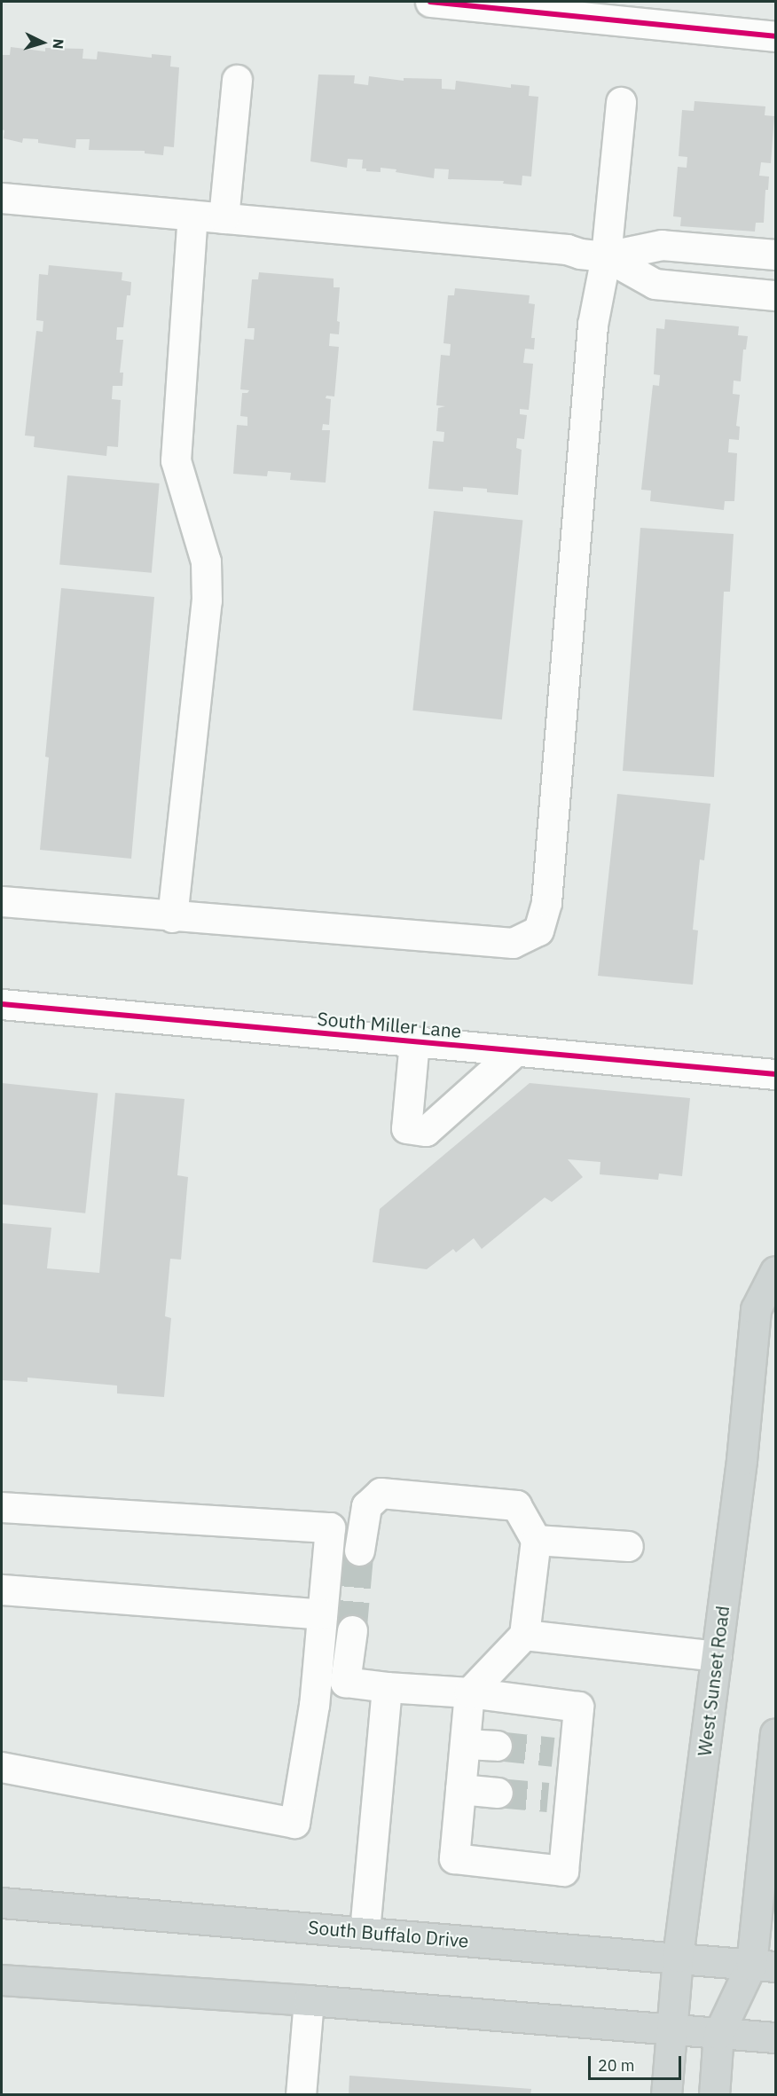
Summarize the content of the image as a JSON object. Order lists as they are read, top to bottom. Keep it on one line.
{"streets":{"main road":["West Sunset Road","South Buffalo Drive"],"street":["South Miller Lane"]},"crossings":[["West Sunset Road","South Buffalo Drive"]],"scale_bar":"20 m","north":"right"}
